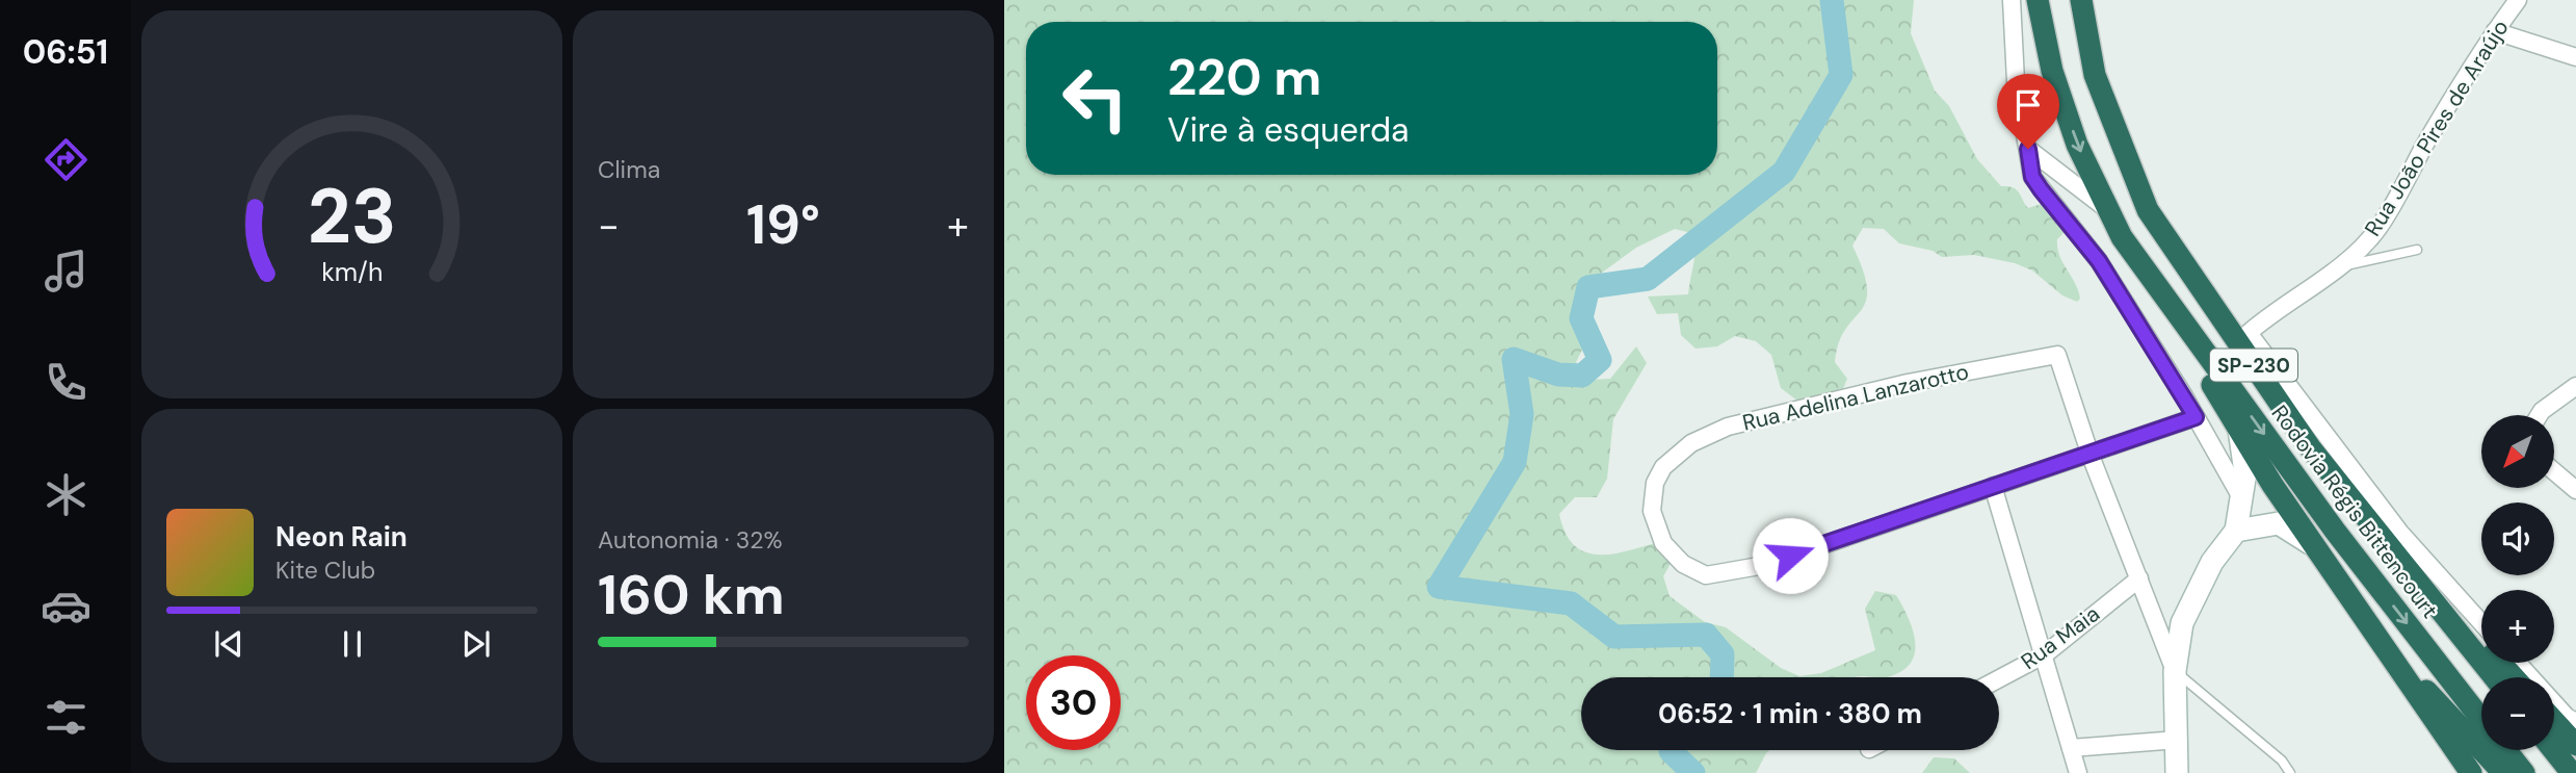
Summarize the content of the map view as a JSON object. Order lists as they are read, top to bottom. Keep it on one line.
{"streets":{"highway":["SP-230","Rodovia Régis Bittencourt"],"street":["Rua João Pires de Araújo","Rua Adelina Lanzarotto","Rua Maia"]},"north":"bottom left","page":{"tabs":"06:51","tile":["Clima",["Autonomia · 32%","160 km"]],"turn":["220 m","Vire à esquerda"],"heat":["−","19°","+"],"map_buttons":["+","−"],"song":["Neon Rain","Kite Club"],"limit":"30","trip":"06:52 · 1 min · 380 m","gauge":["23","km/h"]}}
